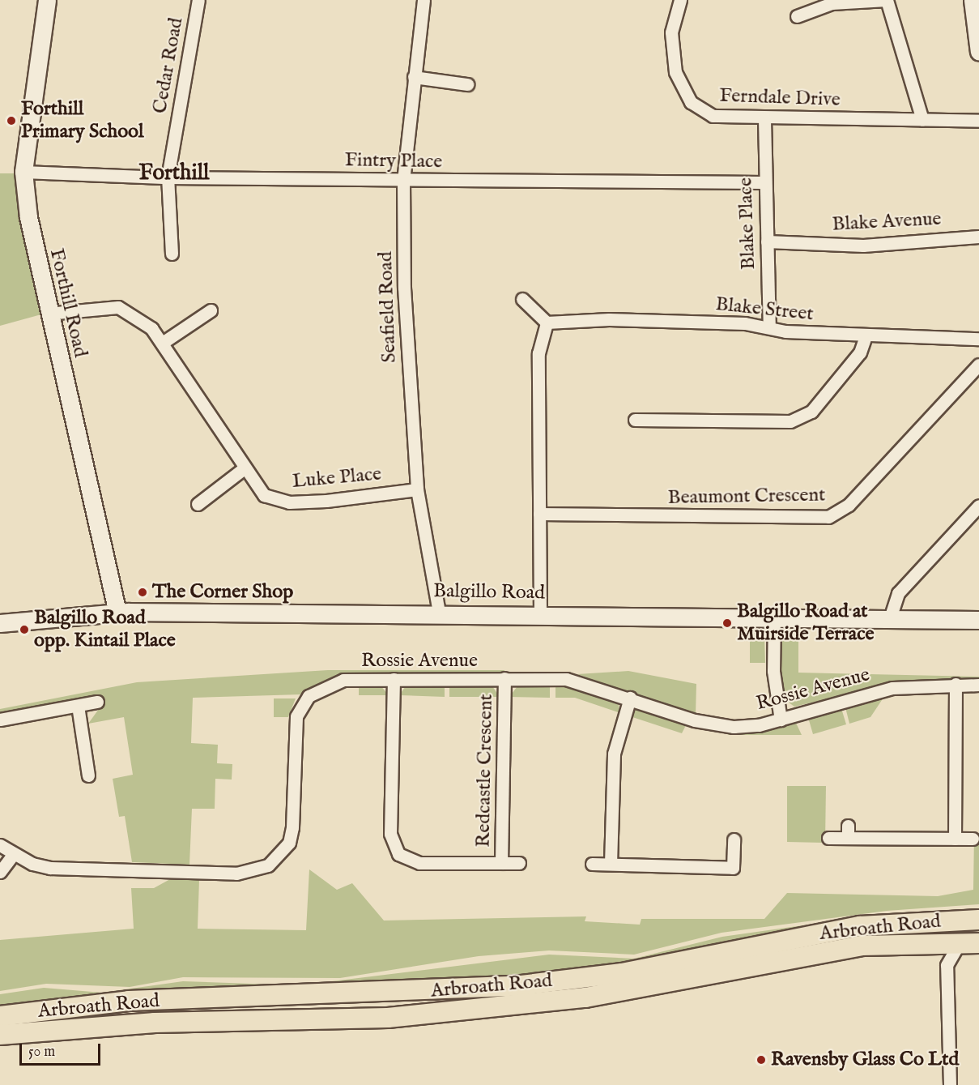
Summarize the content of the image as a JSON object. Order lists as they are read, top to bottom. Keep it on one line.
{"streets":{"main road":["Arbroath Road"],"street":["Cedar Road","Ferndale Drive","Fintry Place","Blake Avenue","Blake Place","Forthill Road","Seafield Road","Blake Street","Luke Place","Beaumont Crescent","Balgillo Road","Rossie Avenue","Redcastle Crescent"]},"crossings":[["Cedar Road","Fintry Place"],["Ferndale Drive","Blake Place"],["Fintry Place","Blake Place"],["Fintry Place","Forthill Road"],["Fintry Place","Seafield Road"],["Blake Avenue","Blake Place"],["Blake Place","Blake Street"],["Forthill Road","Luke Place"],["Forthill Road","Balgillo Road"],["Seafield Road","Luke Place"],["Seafield Road","Balgillo Road"],["Rossie Avenue","Redcastle Crescent"]],"districts":["Forthill"],"places":["Forthill Primary School","The Corner Shop","Balgillo Road at Muirside Terrace","Balgillo Road opp. Kintail Place","Ravensby Glass Co Ltd"],"scale_bar":"50 m"}
